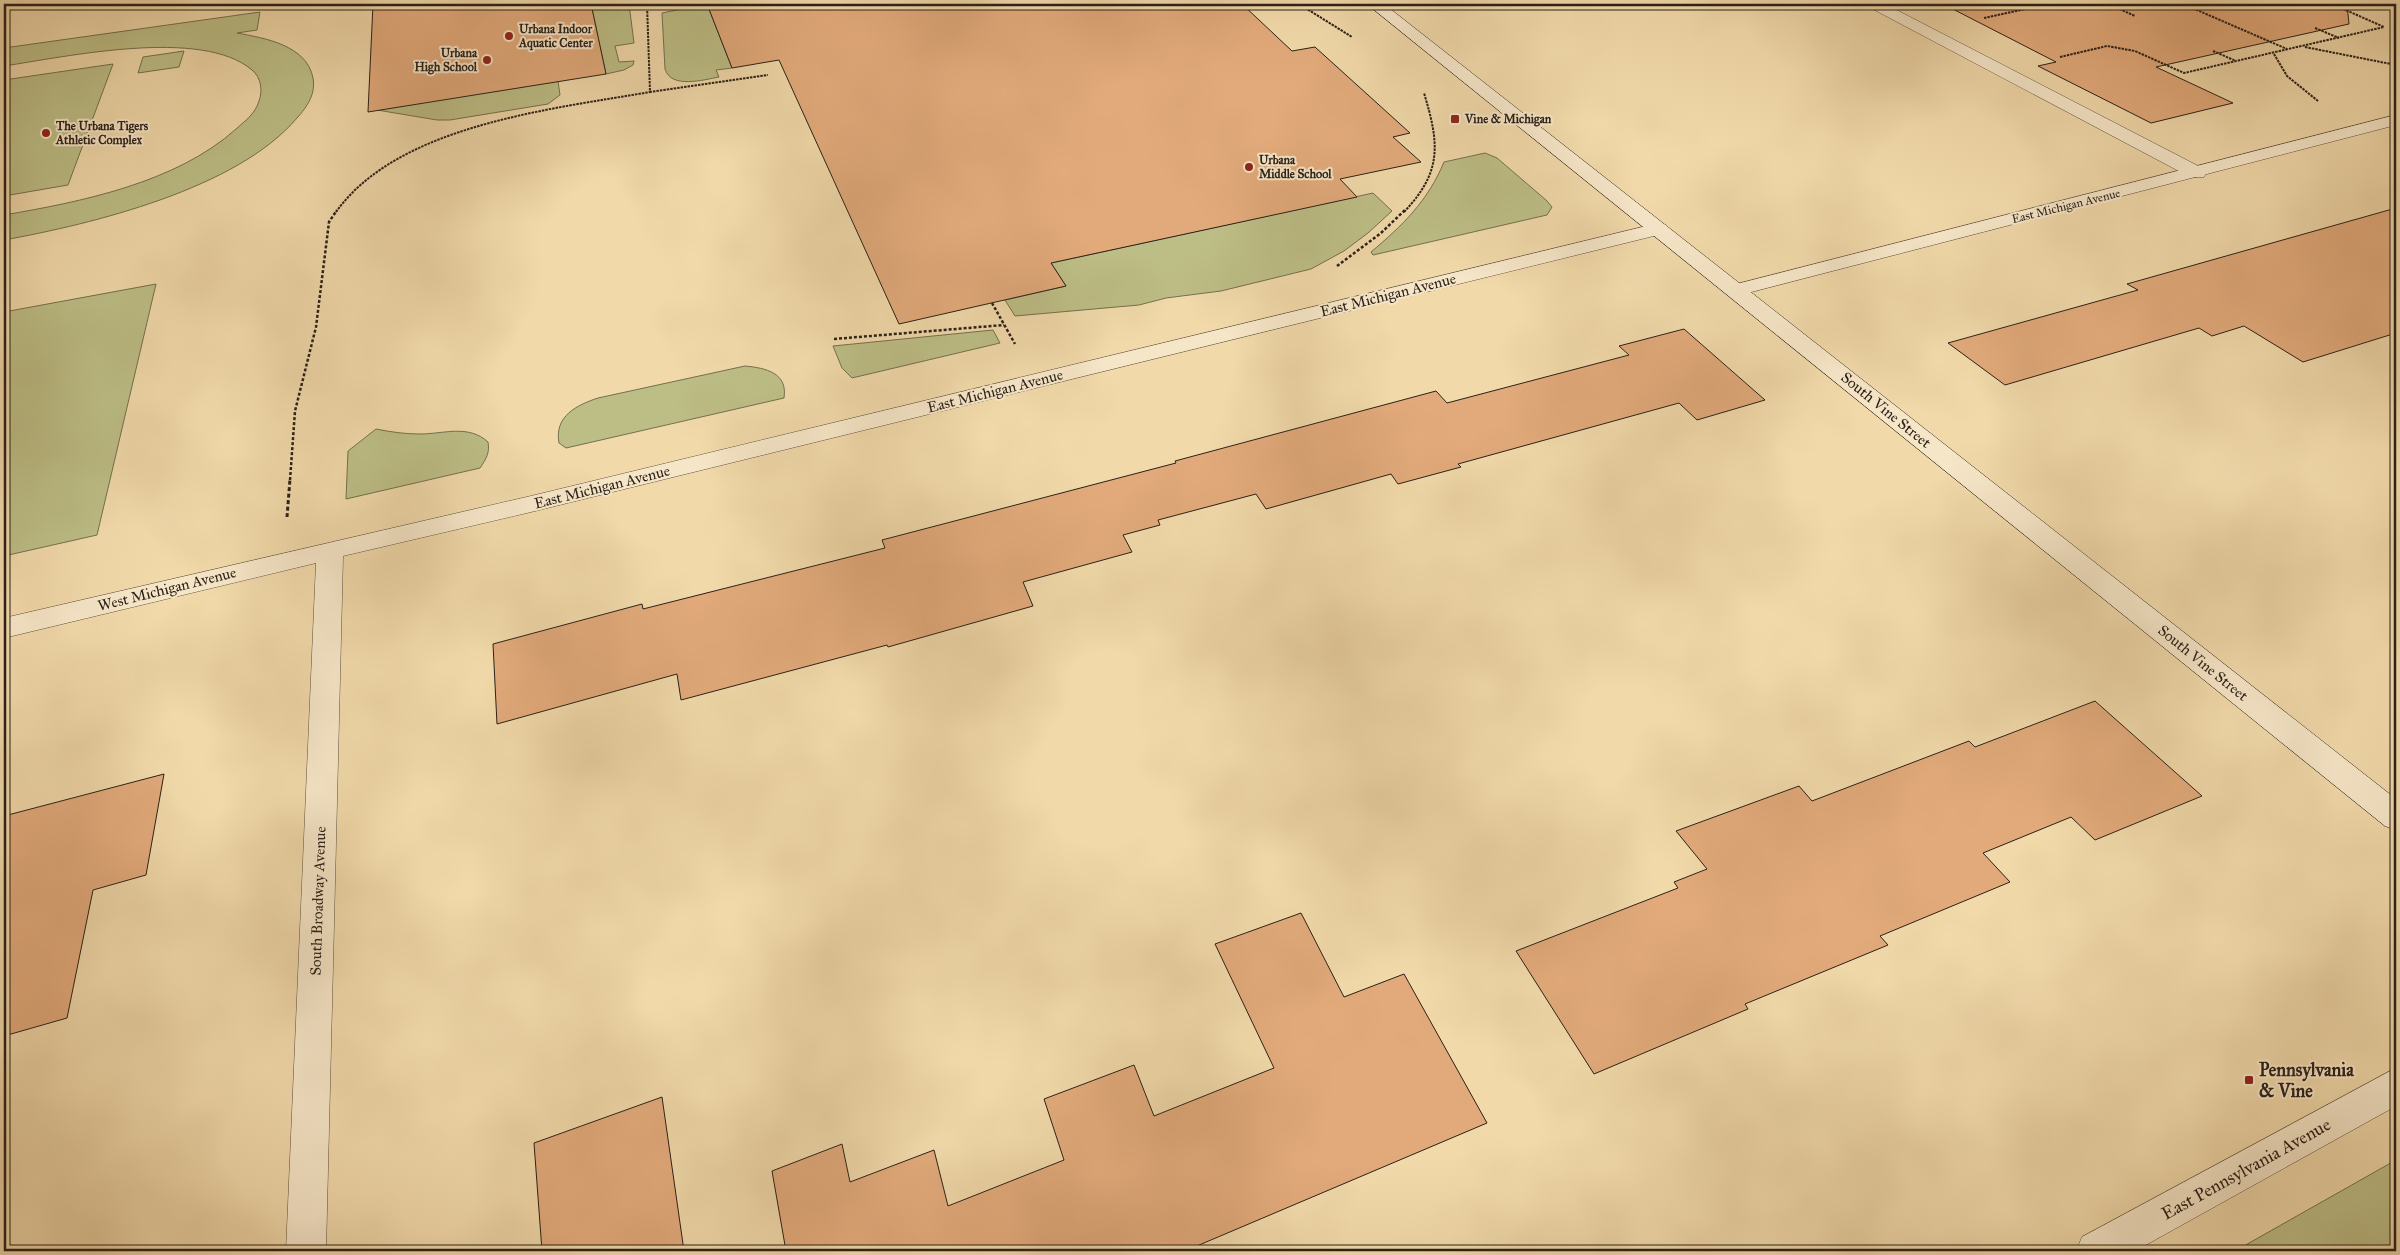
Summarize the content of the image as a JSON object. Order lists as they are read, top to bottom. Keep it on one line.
{"streets":{"street":["East Michigan Avenue","South Vine Street","West Michigan Avenue","South Broadway Avenue","East Pennsylvania Avenue"]},"crossings":[["East Michigan Avenue","South Vine Street"],["East Michigan Avenue","West Michigan Avenue"],["East Michigan Avenue","South Broadway Avenue"],["West Michigan Avenue","South Broadway Avenue"]],"places":{"other":["Urbana Indoor Aquatic Center","Urbana High School","The Urbana Tigers Athletic Complex","Urbana Middle School"],"transit":["Vine & Michigan","Pennsylvania & Vine"]}}
